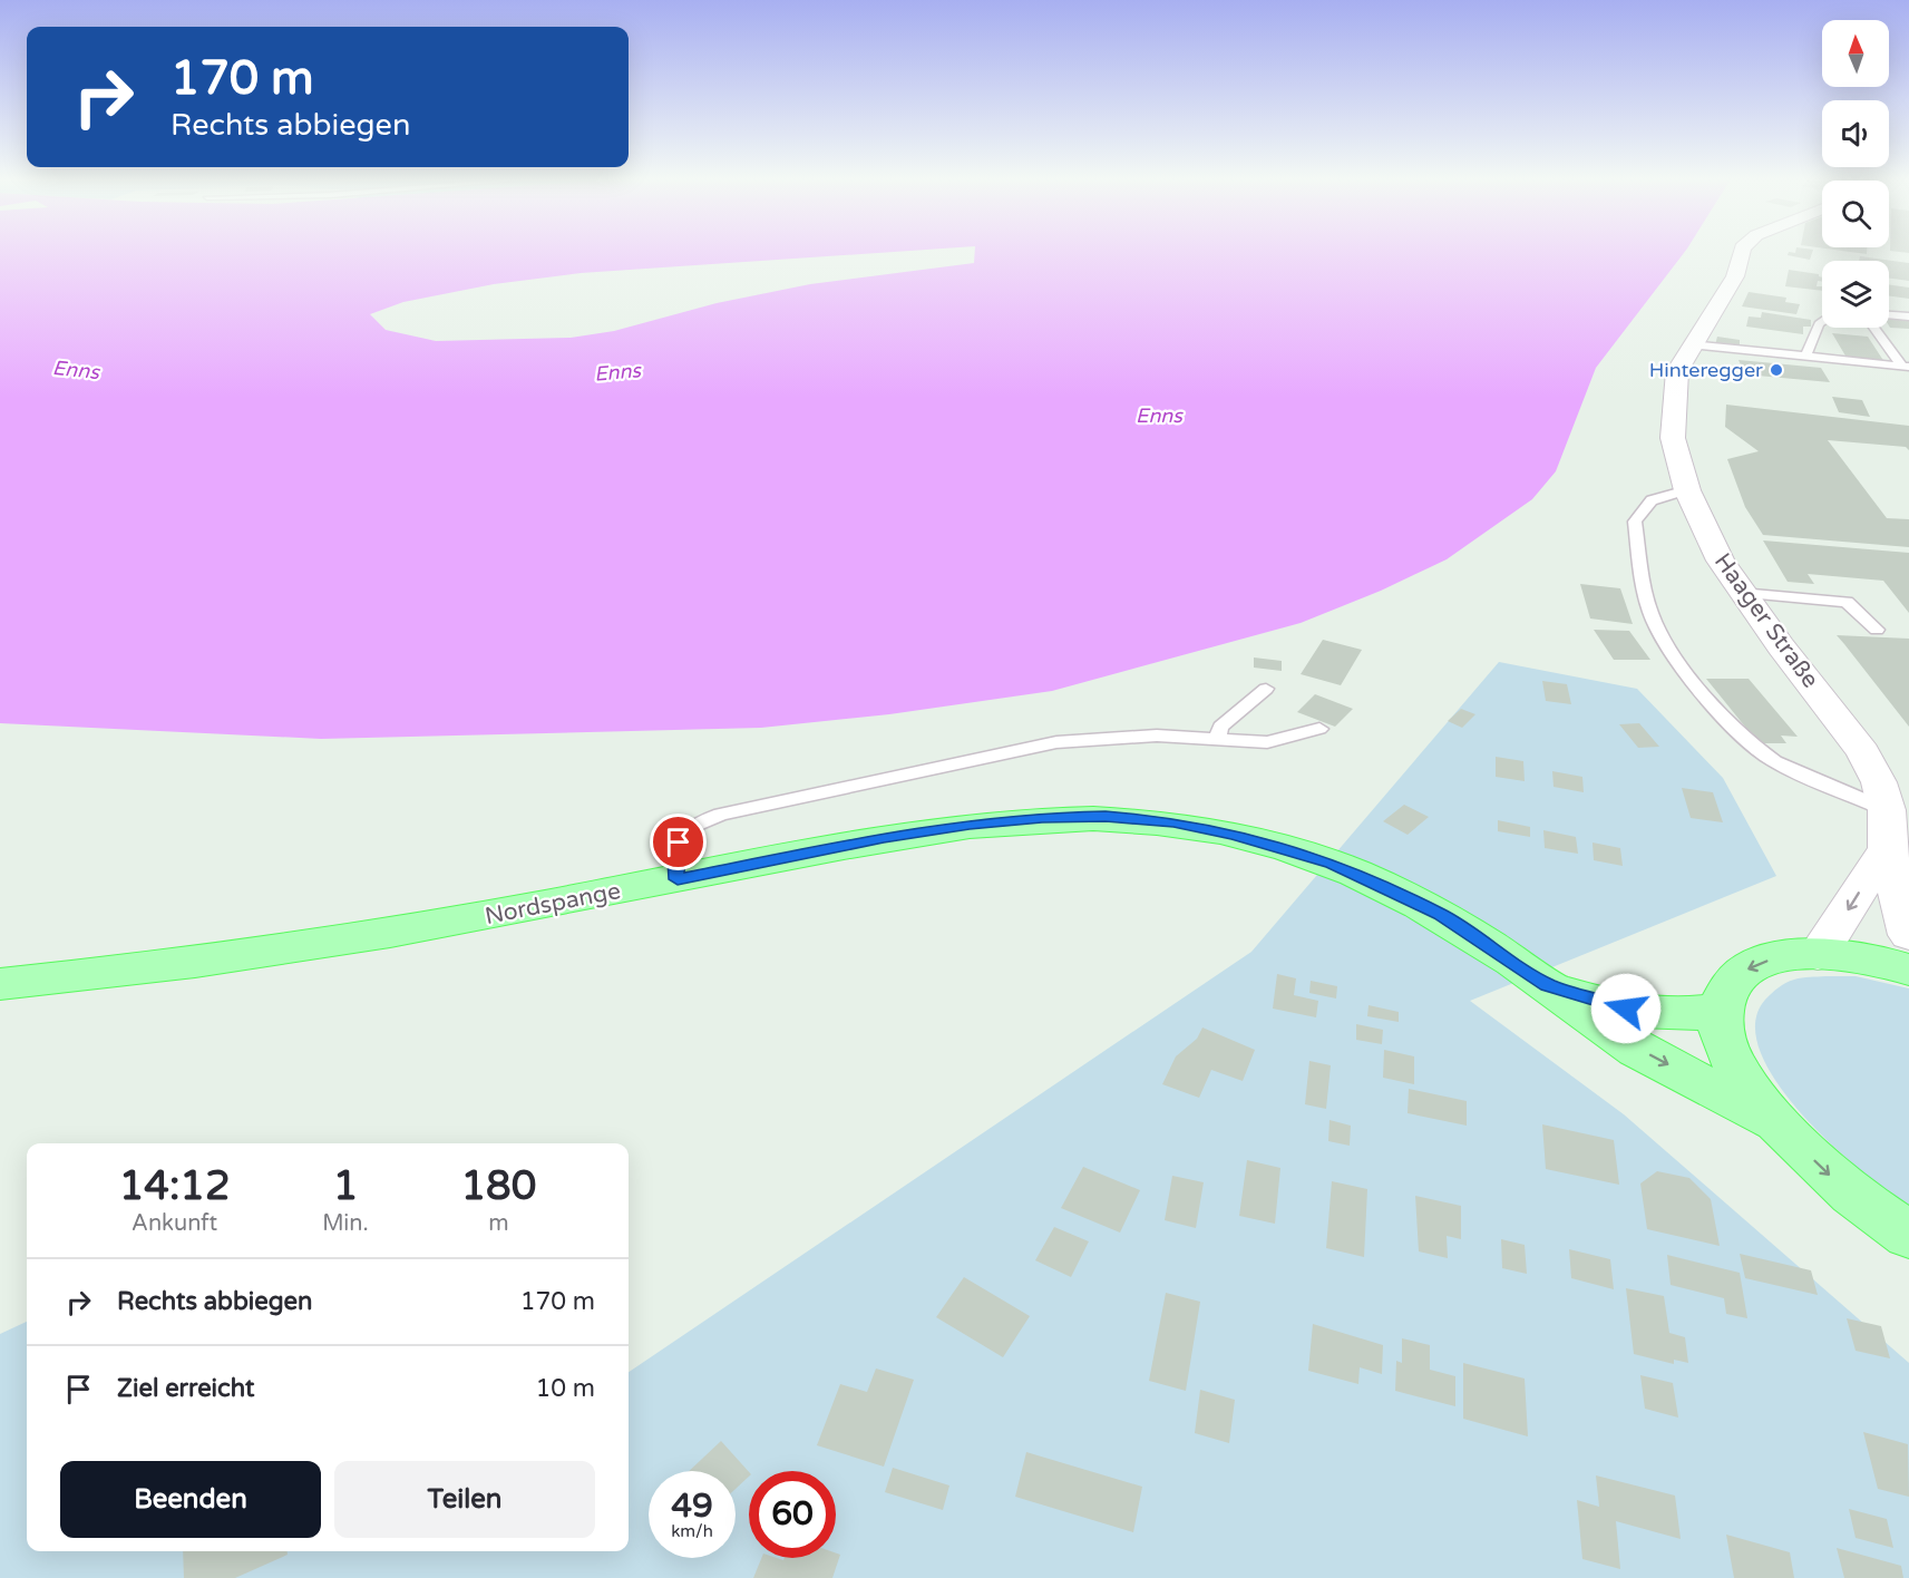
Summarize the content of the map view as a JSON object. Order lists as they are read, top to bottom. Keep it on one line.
{"streets":{"main road":["Nordspange"],"street":["Haager Straße"]},"water":["Enns"],"places":["Hinteregger"],"north":"top","page":{"turn":["170 m","Rechts abbiegen"],"eta":["14:12","Ankunft","1","Min.","180","m"],"list":[{"name":"Rechts abbiegen","value":"170 m"},{"name":"Ziel erreicht","value":"10 m"}],"buttons":["Beenden","Teilen"],"speed":"49 km/h","limit":"60"}}
